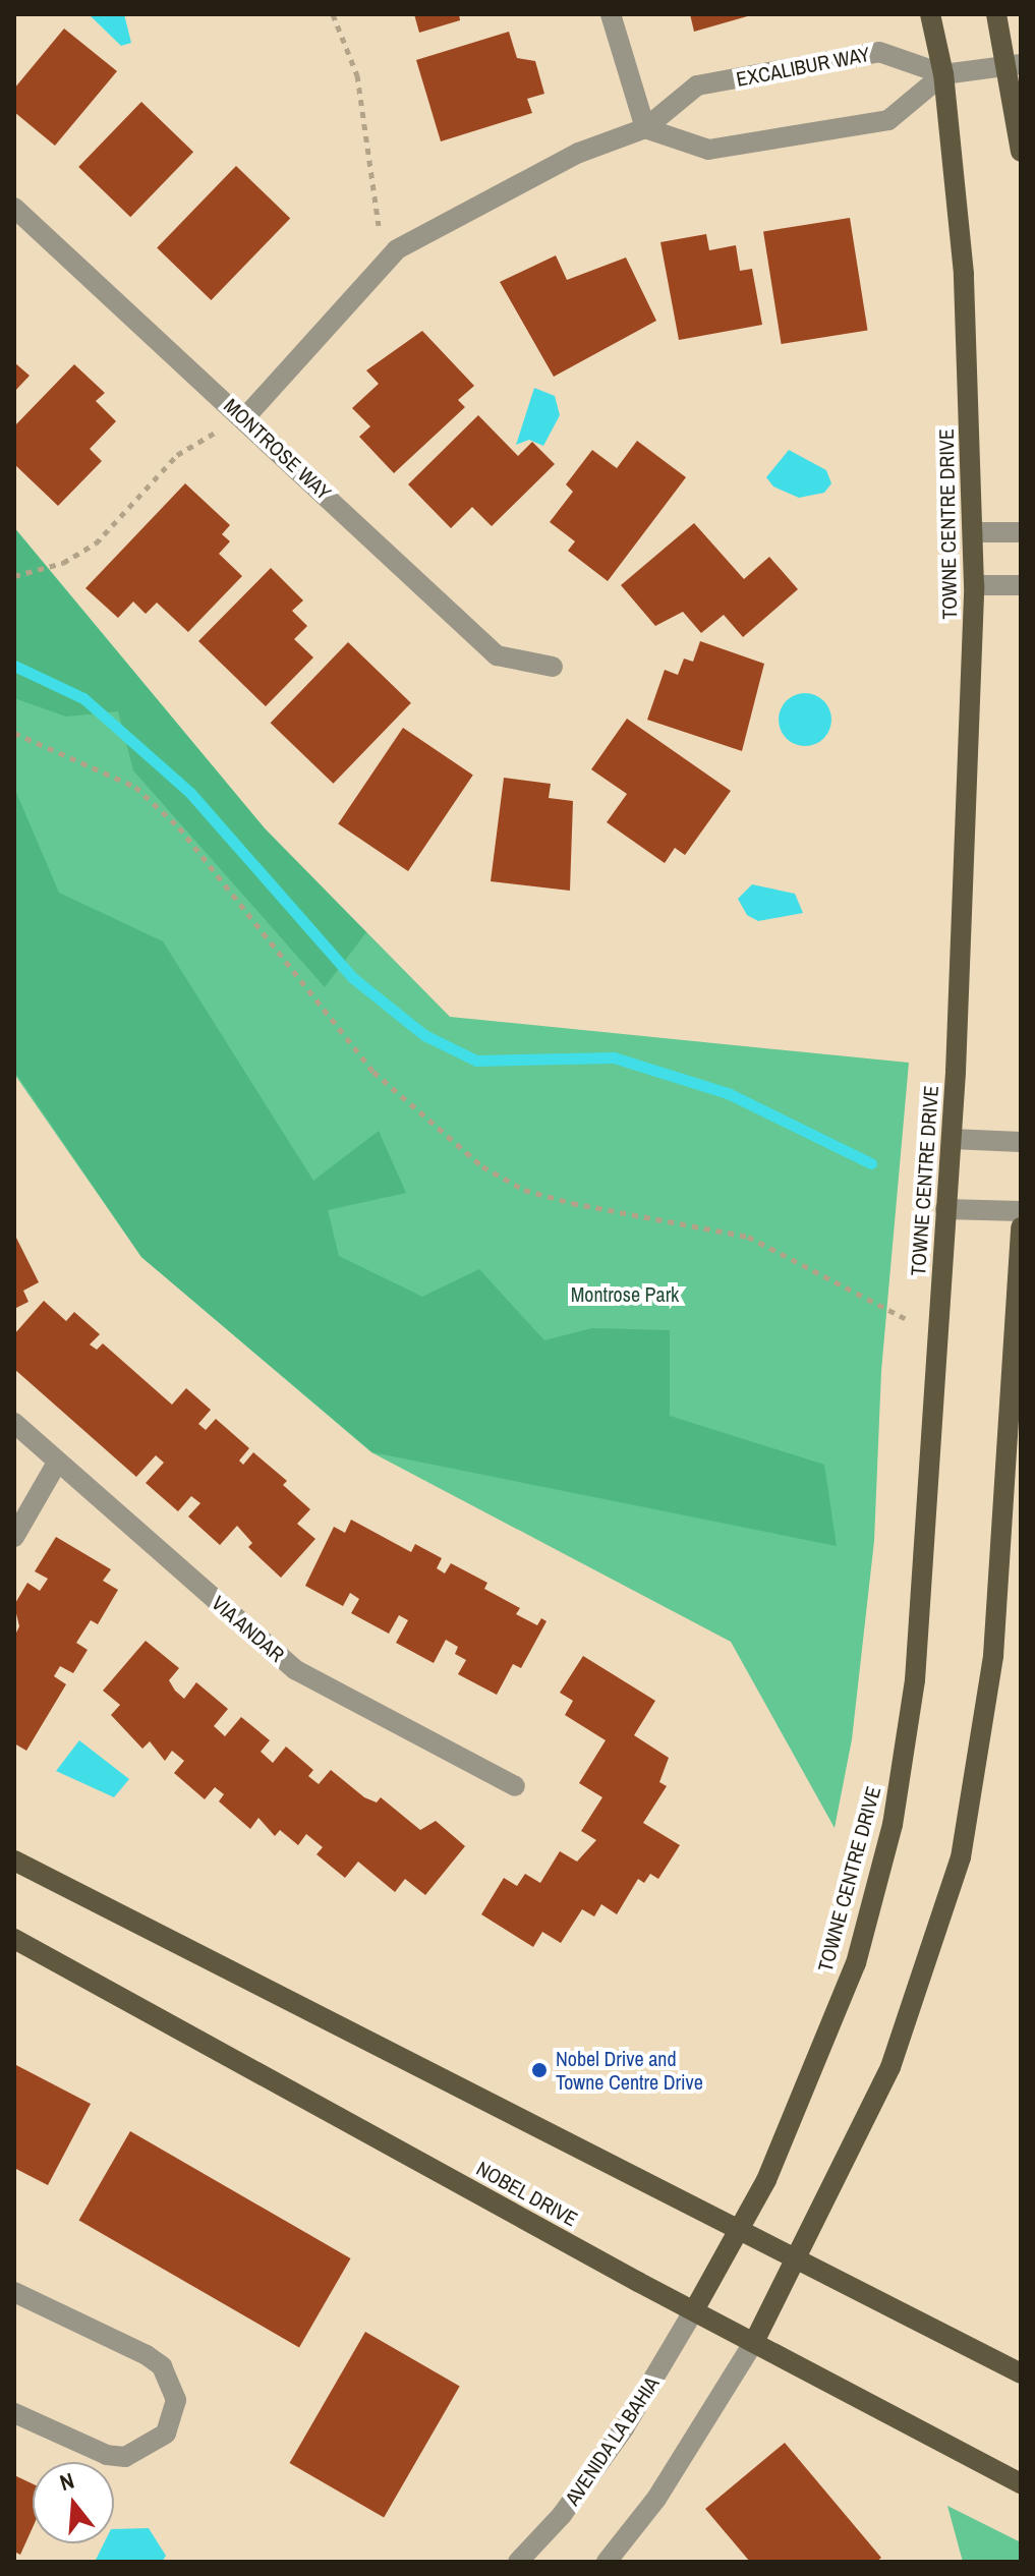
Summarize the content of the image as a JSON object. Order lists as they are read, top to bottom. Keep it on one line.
{"streets":{"main road":["TOWNE CENTRE DRIVE","NOBEL DRIVE"],"street":["EXCALIBUR WAY","MONTROSE WAY","VIA ANDAR","AVENIDA LA BAHIA"]},"crossings":[["EXCALIBUR WAY","MONTROSE WAY"],["EXCALIBUR WAY","TOWNE CENTRE DRIVE"],["TOWNE CENTRE DRIVE","NOBEL DRIVE"],["TOWNE CENTRE DRIVE","AVENIDA LA BAHIA"],["NOBEL DRIVE","AVENIDA LA BAHIA"]],"parks":["Montrose Park"],"places":["Nobel Drive and Towne Centre Drive"],"north":"top"}
